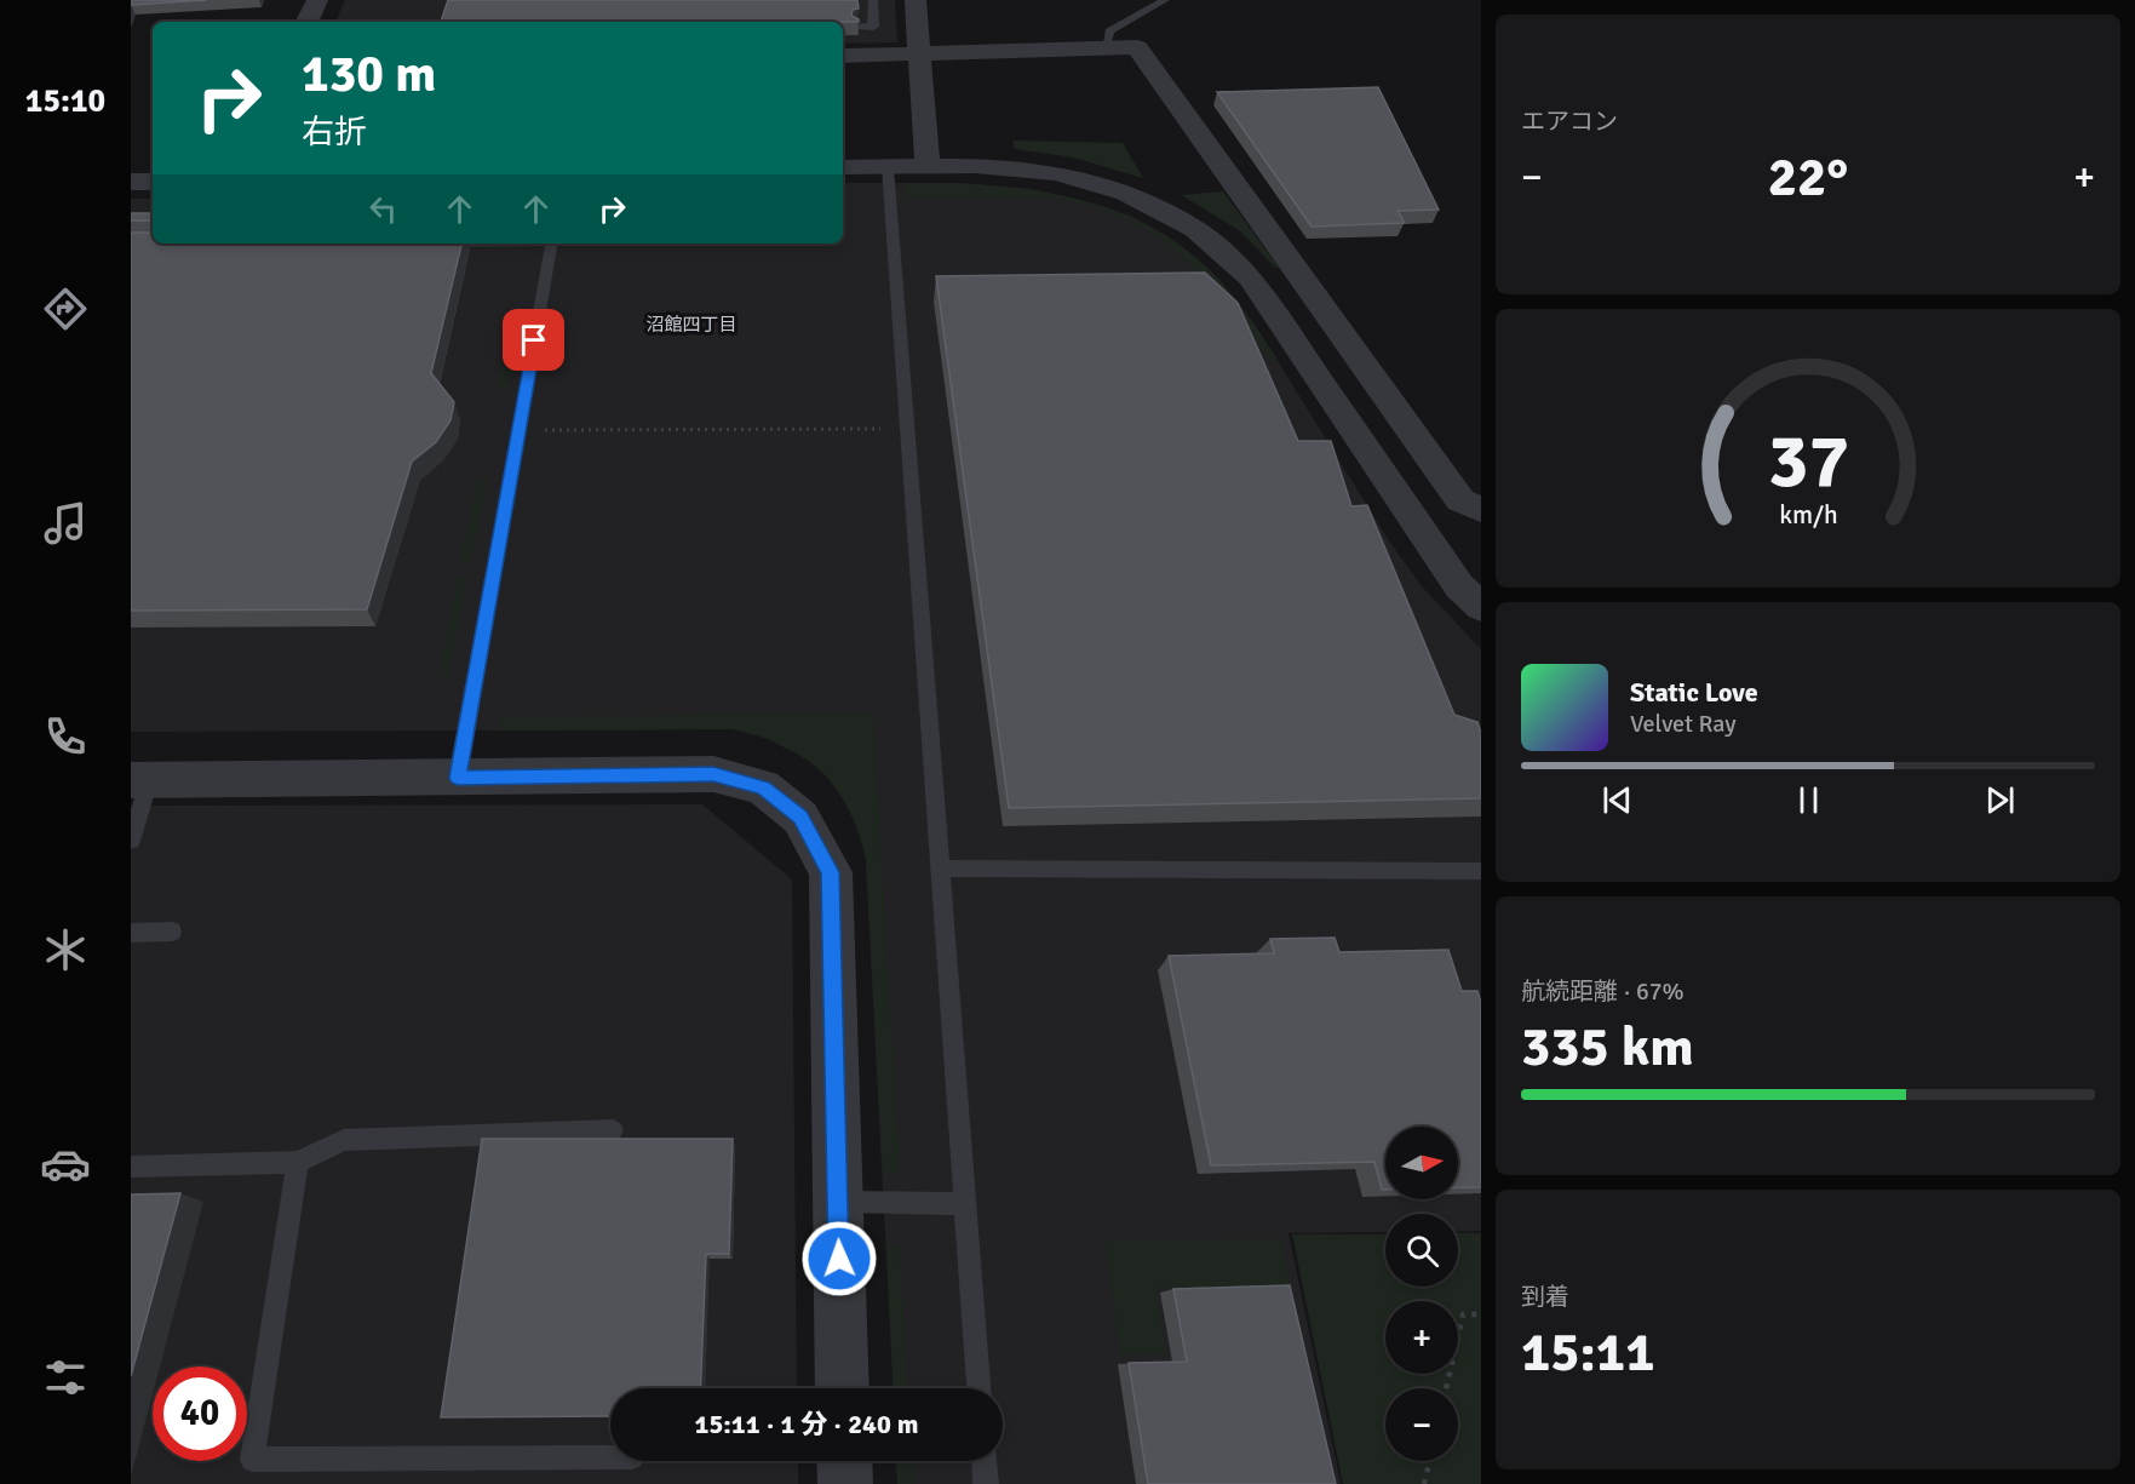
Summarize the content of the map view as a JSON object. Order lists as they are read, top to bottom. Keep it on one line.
{"districts":["沼館四丁目"],"north":"right","page":{"tabs":"15:10","tile":["エアコン",["航続距離 · 67%","335 km"],["到着","15:11"]],"turn":["130 m","右折"],"heat":["−","22°","+"],"song":["Static Love","Velvet Ray"],"map_buttons":["+","−"],"limit":"40","trip":"15:11 · 1 分 · 240 m","gauge":["37","km/h"]}}
